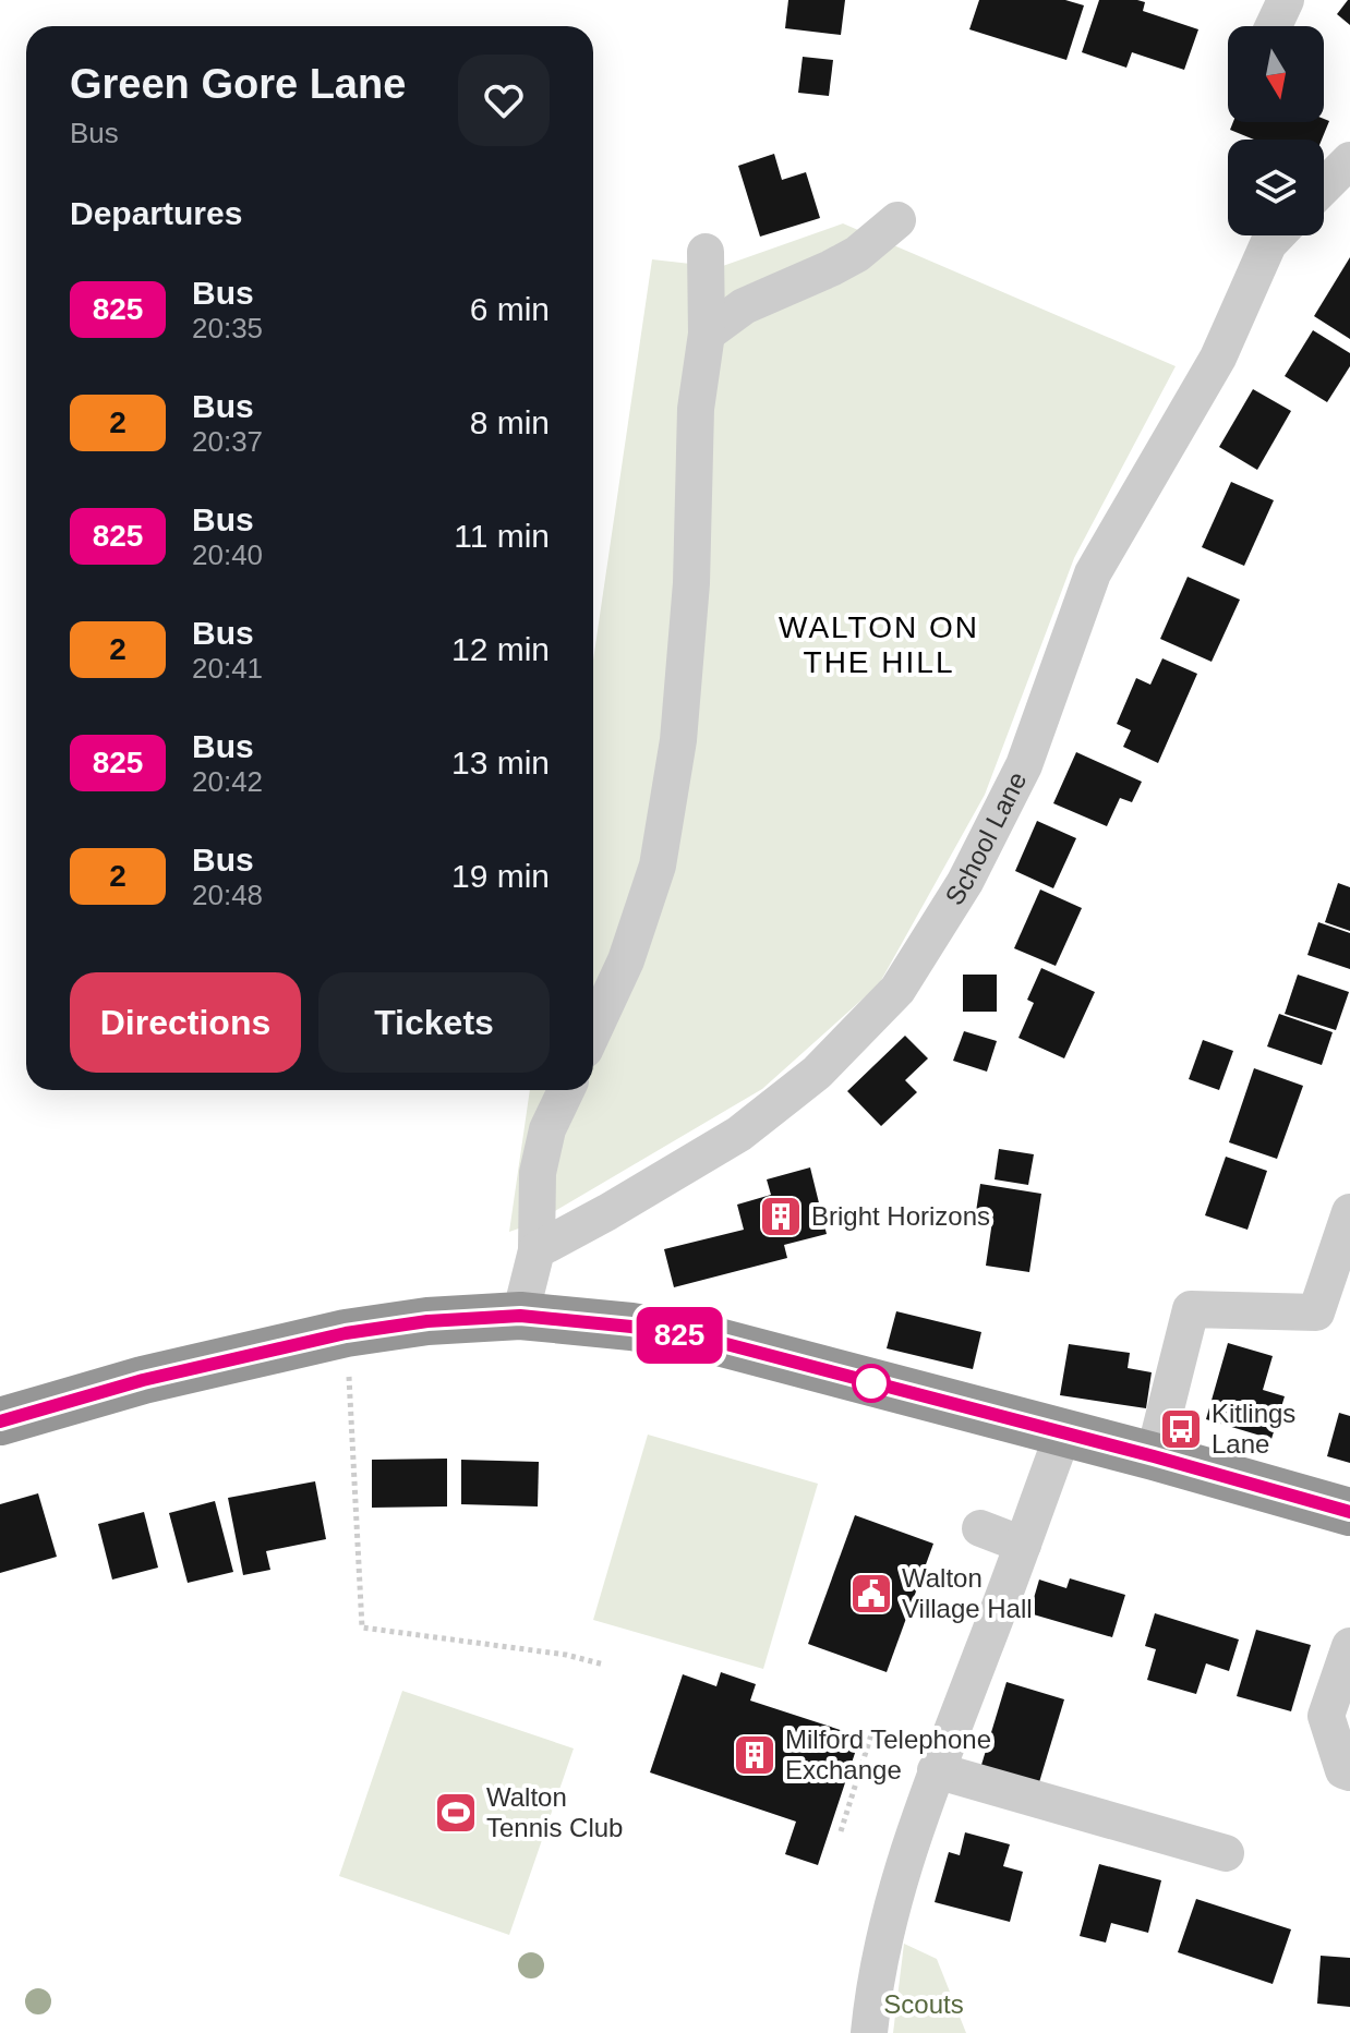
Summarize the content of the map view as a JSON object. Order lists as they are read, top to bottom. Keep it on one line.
{"streets":{"street":["School Lane"]},"districts":["WALTON ON THE HILL"],"parks":["Scouts"],"places":{"building":["Bright Horizons","Milford Telephone Exchange"],"bus stop":["Kitlings Lane"],"public building":["Walton Village Hall"],"sports":["Walton Tennis Club"]},"lines":["bus line 825"],"north":"bottom","page":{"on_map":"825","heading":[["Green Gore Lane","Bus"],"Departures"],"list":[{"mark":"825","name":"Bus","note":"20:35","value":"6 min"},{"mark":"2","name":"Bus","note":"20:37","value":"8 min"},{"mark":"825","name":"Bus","note":"20:40","value":"11 min"},{"mark":"2","name":"Bus","note":"20:41","value":"12 min"},{"mark":"825","name":"Bus","note":"20:42","value":"13 min"},{"mark":"2","name":"Bus","note":"20:48","value":"19 min"}],"buttons":["Directions","Tickets"]}}
